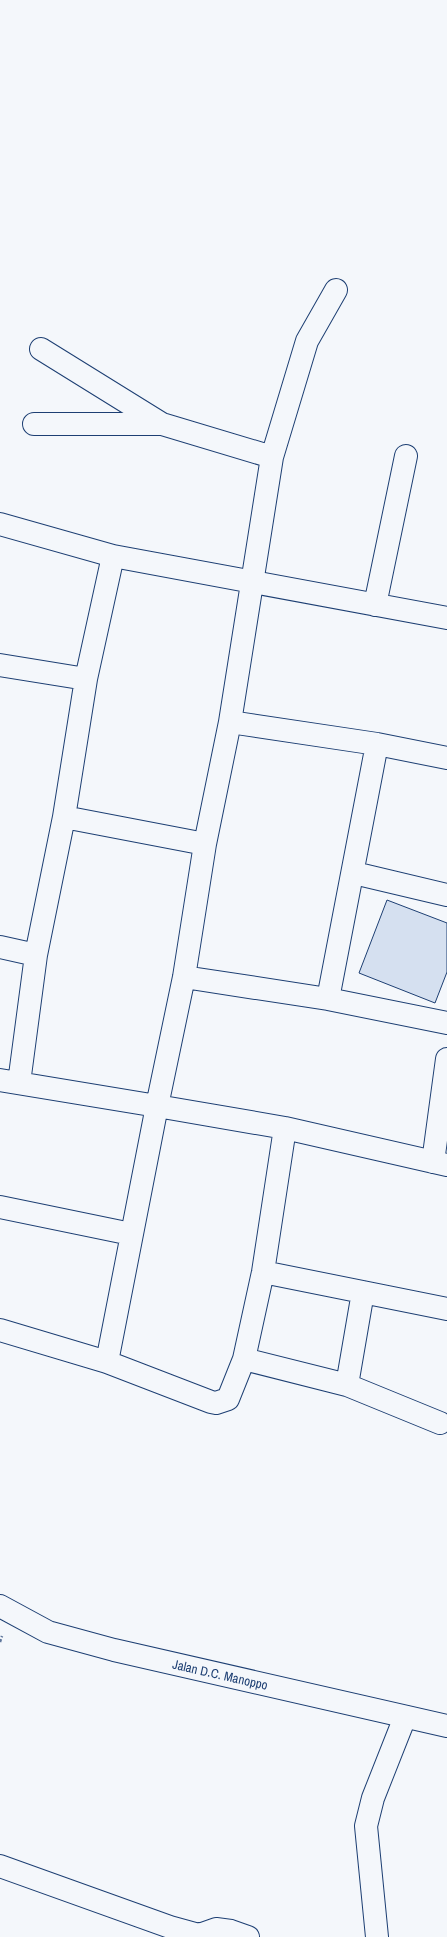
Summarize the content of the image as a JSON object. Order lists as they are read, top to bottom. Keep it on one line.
{"streets":{"main road":["Jalan D.C. Manoppo"]}}
